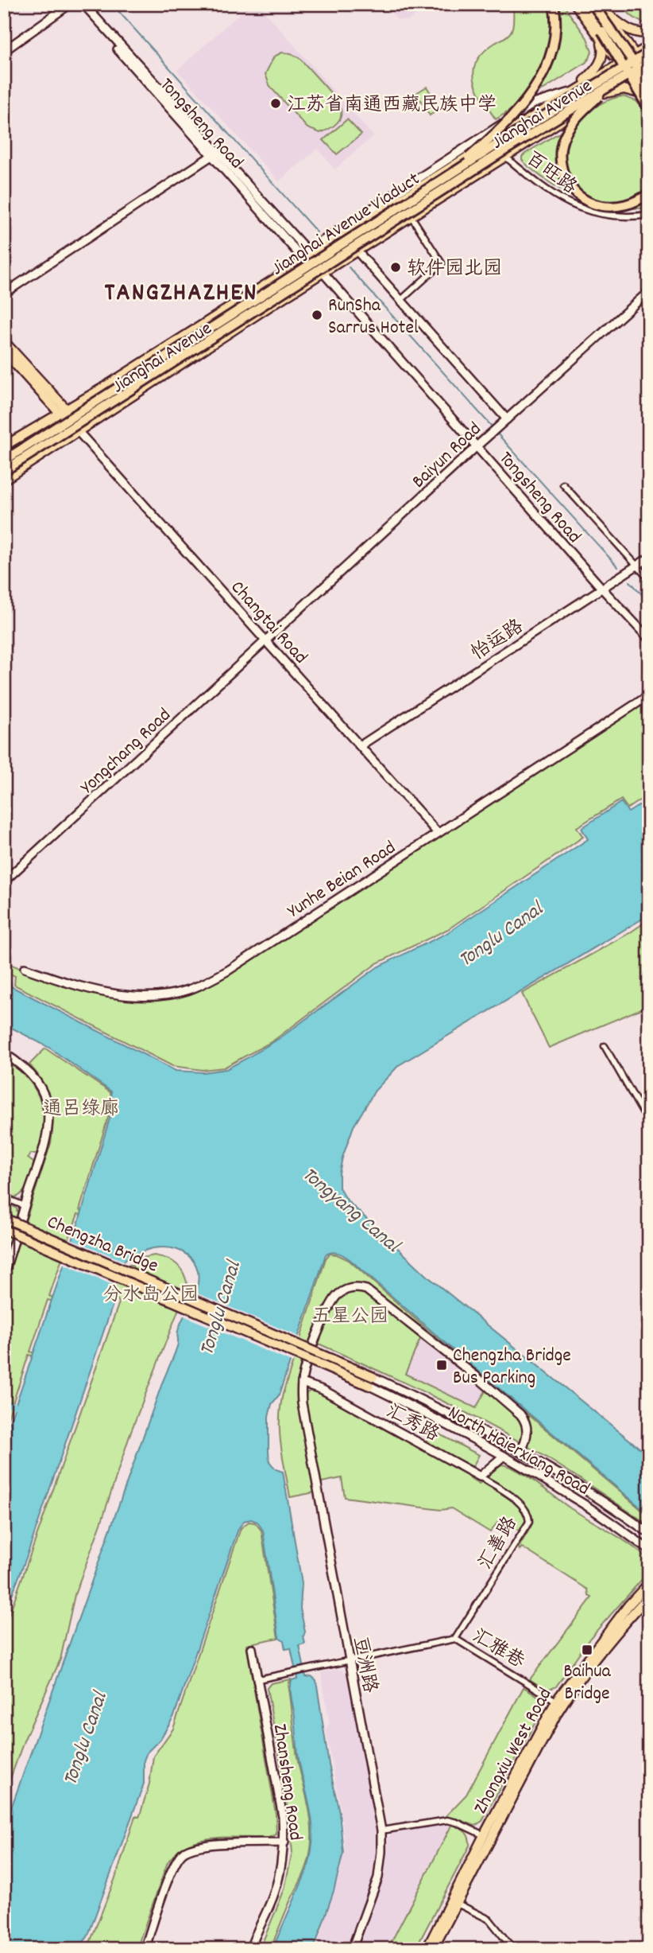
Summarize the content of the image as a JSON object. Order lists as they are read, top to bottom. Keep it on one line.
{"streets":{"highway":["Jianghai Avenue Viaduct"],"main road":["Jianghai Avenue","Changtai Road","Chengzha Bridge","Zhongxiu West Road"],"street":["Tongsheng Road","百旺路","Baiyun Road","怡运路","Yongchang Road","Yunhe Beian Road","汇秀路","North Haierxiang Road","汇善路","汇雅巷","豆洲路","Zhansheng Road"]},"crossings":[["Jianghai Avenue","Tongsheng Road"],["Jianghai Avenue","百旺路"],["Jianghai Avenue","Jianghai Avenue Viaduct"],["Jianghai Avenue","Changtai Road"],["Tongsheng Road","Baiyun Road"],["Tongsheng Road","怡运路"],["Baiyun Road","Changtai Road"],["Baiyun Road","Yongchang Road"],["Changtai Road","怡运路"],["Changtai Road","Yongchang Road"],["Changtai Road","Yunhe Beian Road"],["Chengzha Bridge","North Haierxiang Road"],["汇秀路","汇善路"],["汇秀路","豆洲路"],["North Haierxiang Road","豆洲路"],["汇善路","汇雅巷"],["汇雅巷","豆洲路"],["汇雅巷","Zhongxiu West Road"],["汇雅巷","Zhansheng Road"]],"districts":["TANGZHAZHEN"],"water":["Tonglu Canal","Tongyang Canal"],"parks":["通吕绿廊","分水岛公园","五星公园"],"places":{"other":["江苏省南通西藏民族中学","软件园北园","RunSha Sarrus Hotel"],"transit":["Chengzha Bridge Bus Parking","Baihua Bridge"]}}
